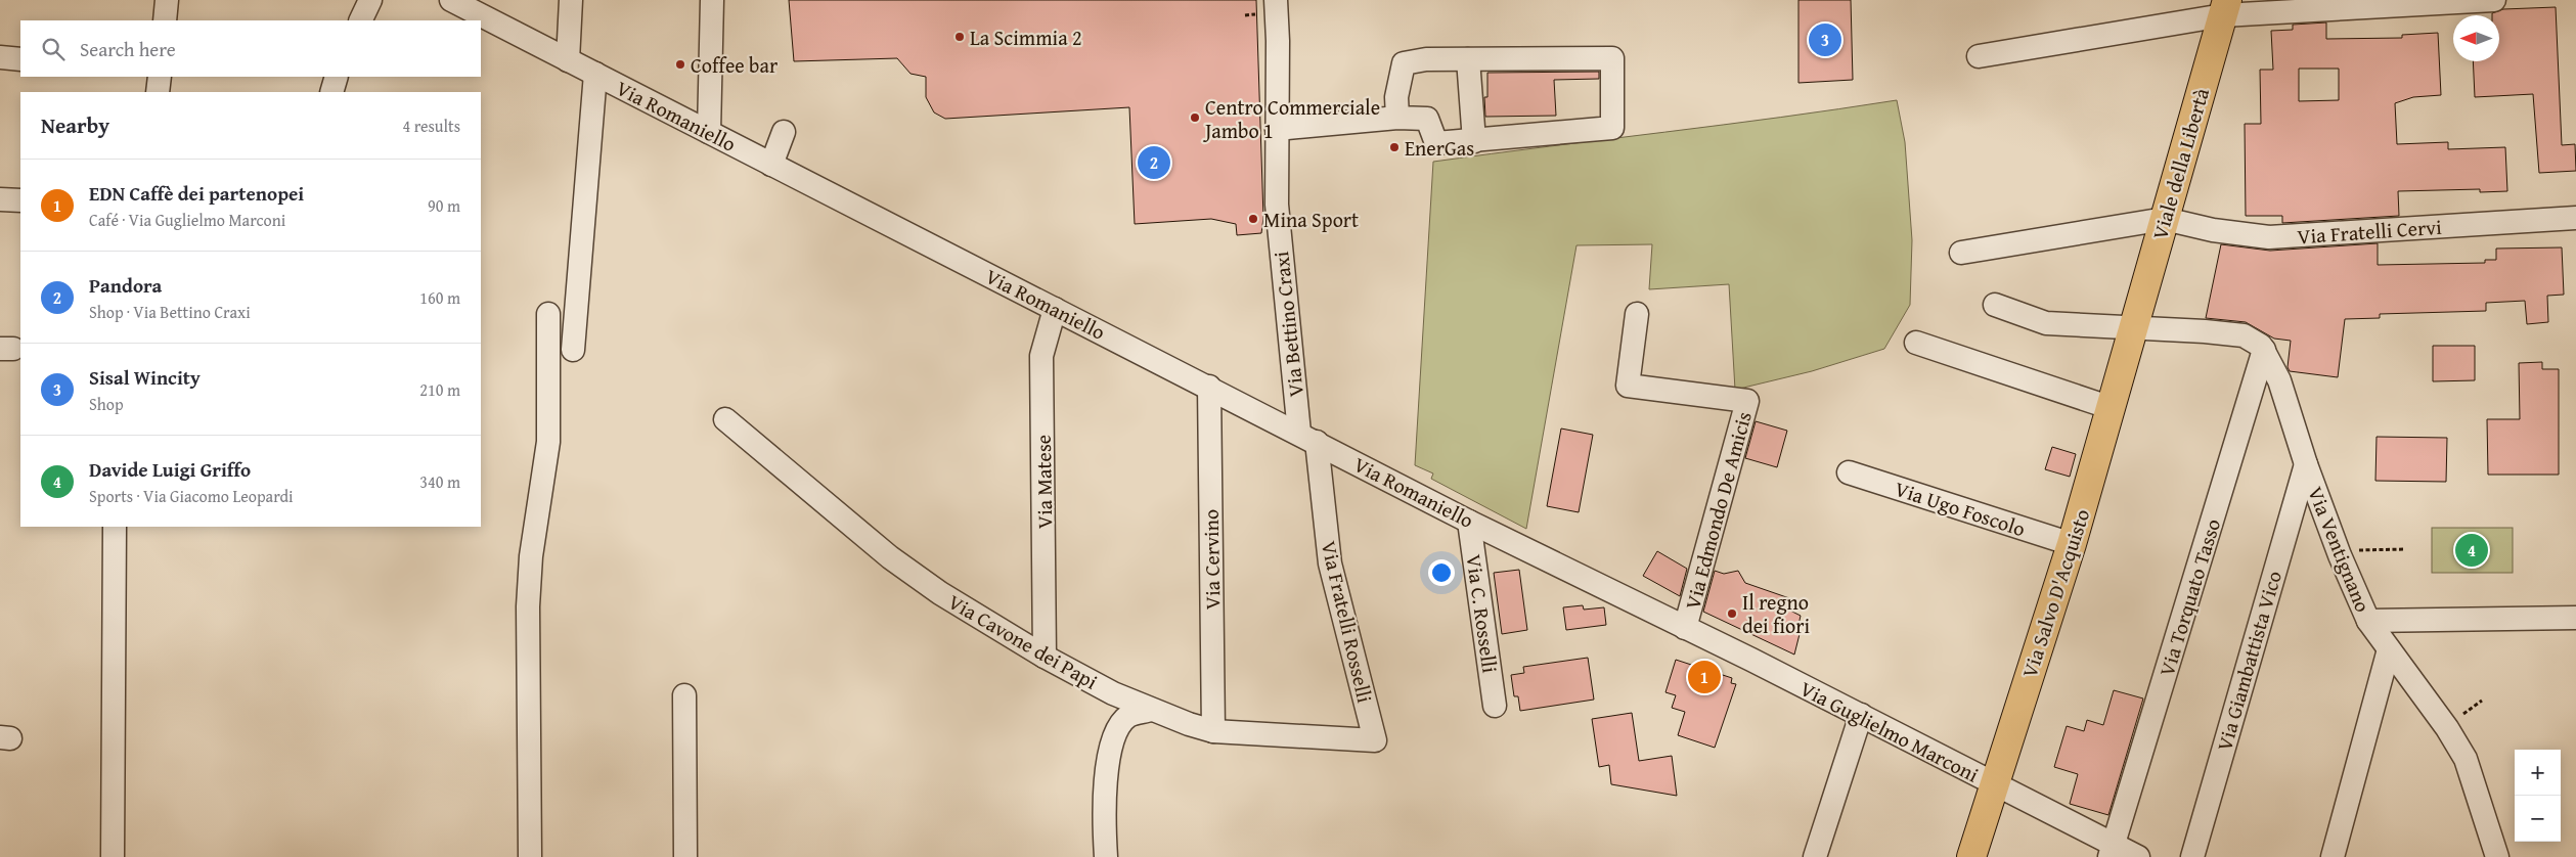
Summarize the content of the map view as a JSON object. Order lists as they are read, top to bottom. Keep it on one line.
{"streets":{"main road":["Viale della Libertà","Via Salvo D'Acquisto"],"street":["Via Romaniello","Via Fratelli Cervi","Via Bettino Craxi","Via Matese","Via Ugo Foscolo","Via Edmondo De Amicis","Via Ventignano","Via Cervino","Via Torquato Tasso","Via C. Rosselli","Via Fratelli Rosselli","Via Cavone dei Papi","Via Giambattista Vico","Via Guglielmo Marconi"]},"crossings":[["Via Romaniello","Via Bettino Craxi"],["Via Romaniello","Via Matese"],["Via Romaniello","Via Cervino"],["Via Romaniello","Via C. Rosselli"],["Via Romaniello","Via Fratelli Rosselli"],["Via Romaniello","Via Guglielmo Marconi"],["Viale della Libertà","Via Fratelli Cervi"],["Viale della Libertà","Via Ventignano"],["Viale della Libertà","Via Salvo D'Acquisto"],["Via Bettino Craxi","Via Fratelli Rosselli"],["Via Matese","Via Cavone dei Papi"],["Via Ugo Foscolo","Via Salvo D'Acquisto"],["Via Edmondo De Amicis","Via Guglielmo Marconi"],["Via Ventignano","Via Salvo D'Acquisto"],["Via Ventignano","Via Torquato Tasso"],["Via Ventignano","Via Giambattista Vico"],["Via Cervino","Via Cavone dei Papi"],["Via Salvo D'Acquisto","Via Guglielmo Marconi"],["Via Torquato Tasso","Via Guglielmo Marconi"],["Via Fratelli Rosselli","Via Cavone dei Papi"]],"places":["La Scimmia 2","Coffee bar","Centro Commerciale Jambo 1","EnerGas","Mina Sport","Il regno dei fiori"],"north":"left","page":{"search":"Search here","pins":["3","2","4","1"],"heading":["Nearby","4 results"],"list":[{"mark":"1","name":"EDN Caffè dei partenopei","note":"Café · Via Guglielmo Marconi","value":"90 m"},{"mark":"2","name":"Pandora","note":"Shop · Via Bettino Craxi","value":"160 m"},{"mark":"3","name":"Sisal Wincity","note":"Shop","value":"210 m"},{"mark":"4","name":"Davide Luigi Griffo","note":"Sports · Via Giacomo Leopardi","value":"340 m"}],"map_buttons":["+","−"]}}
